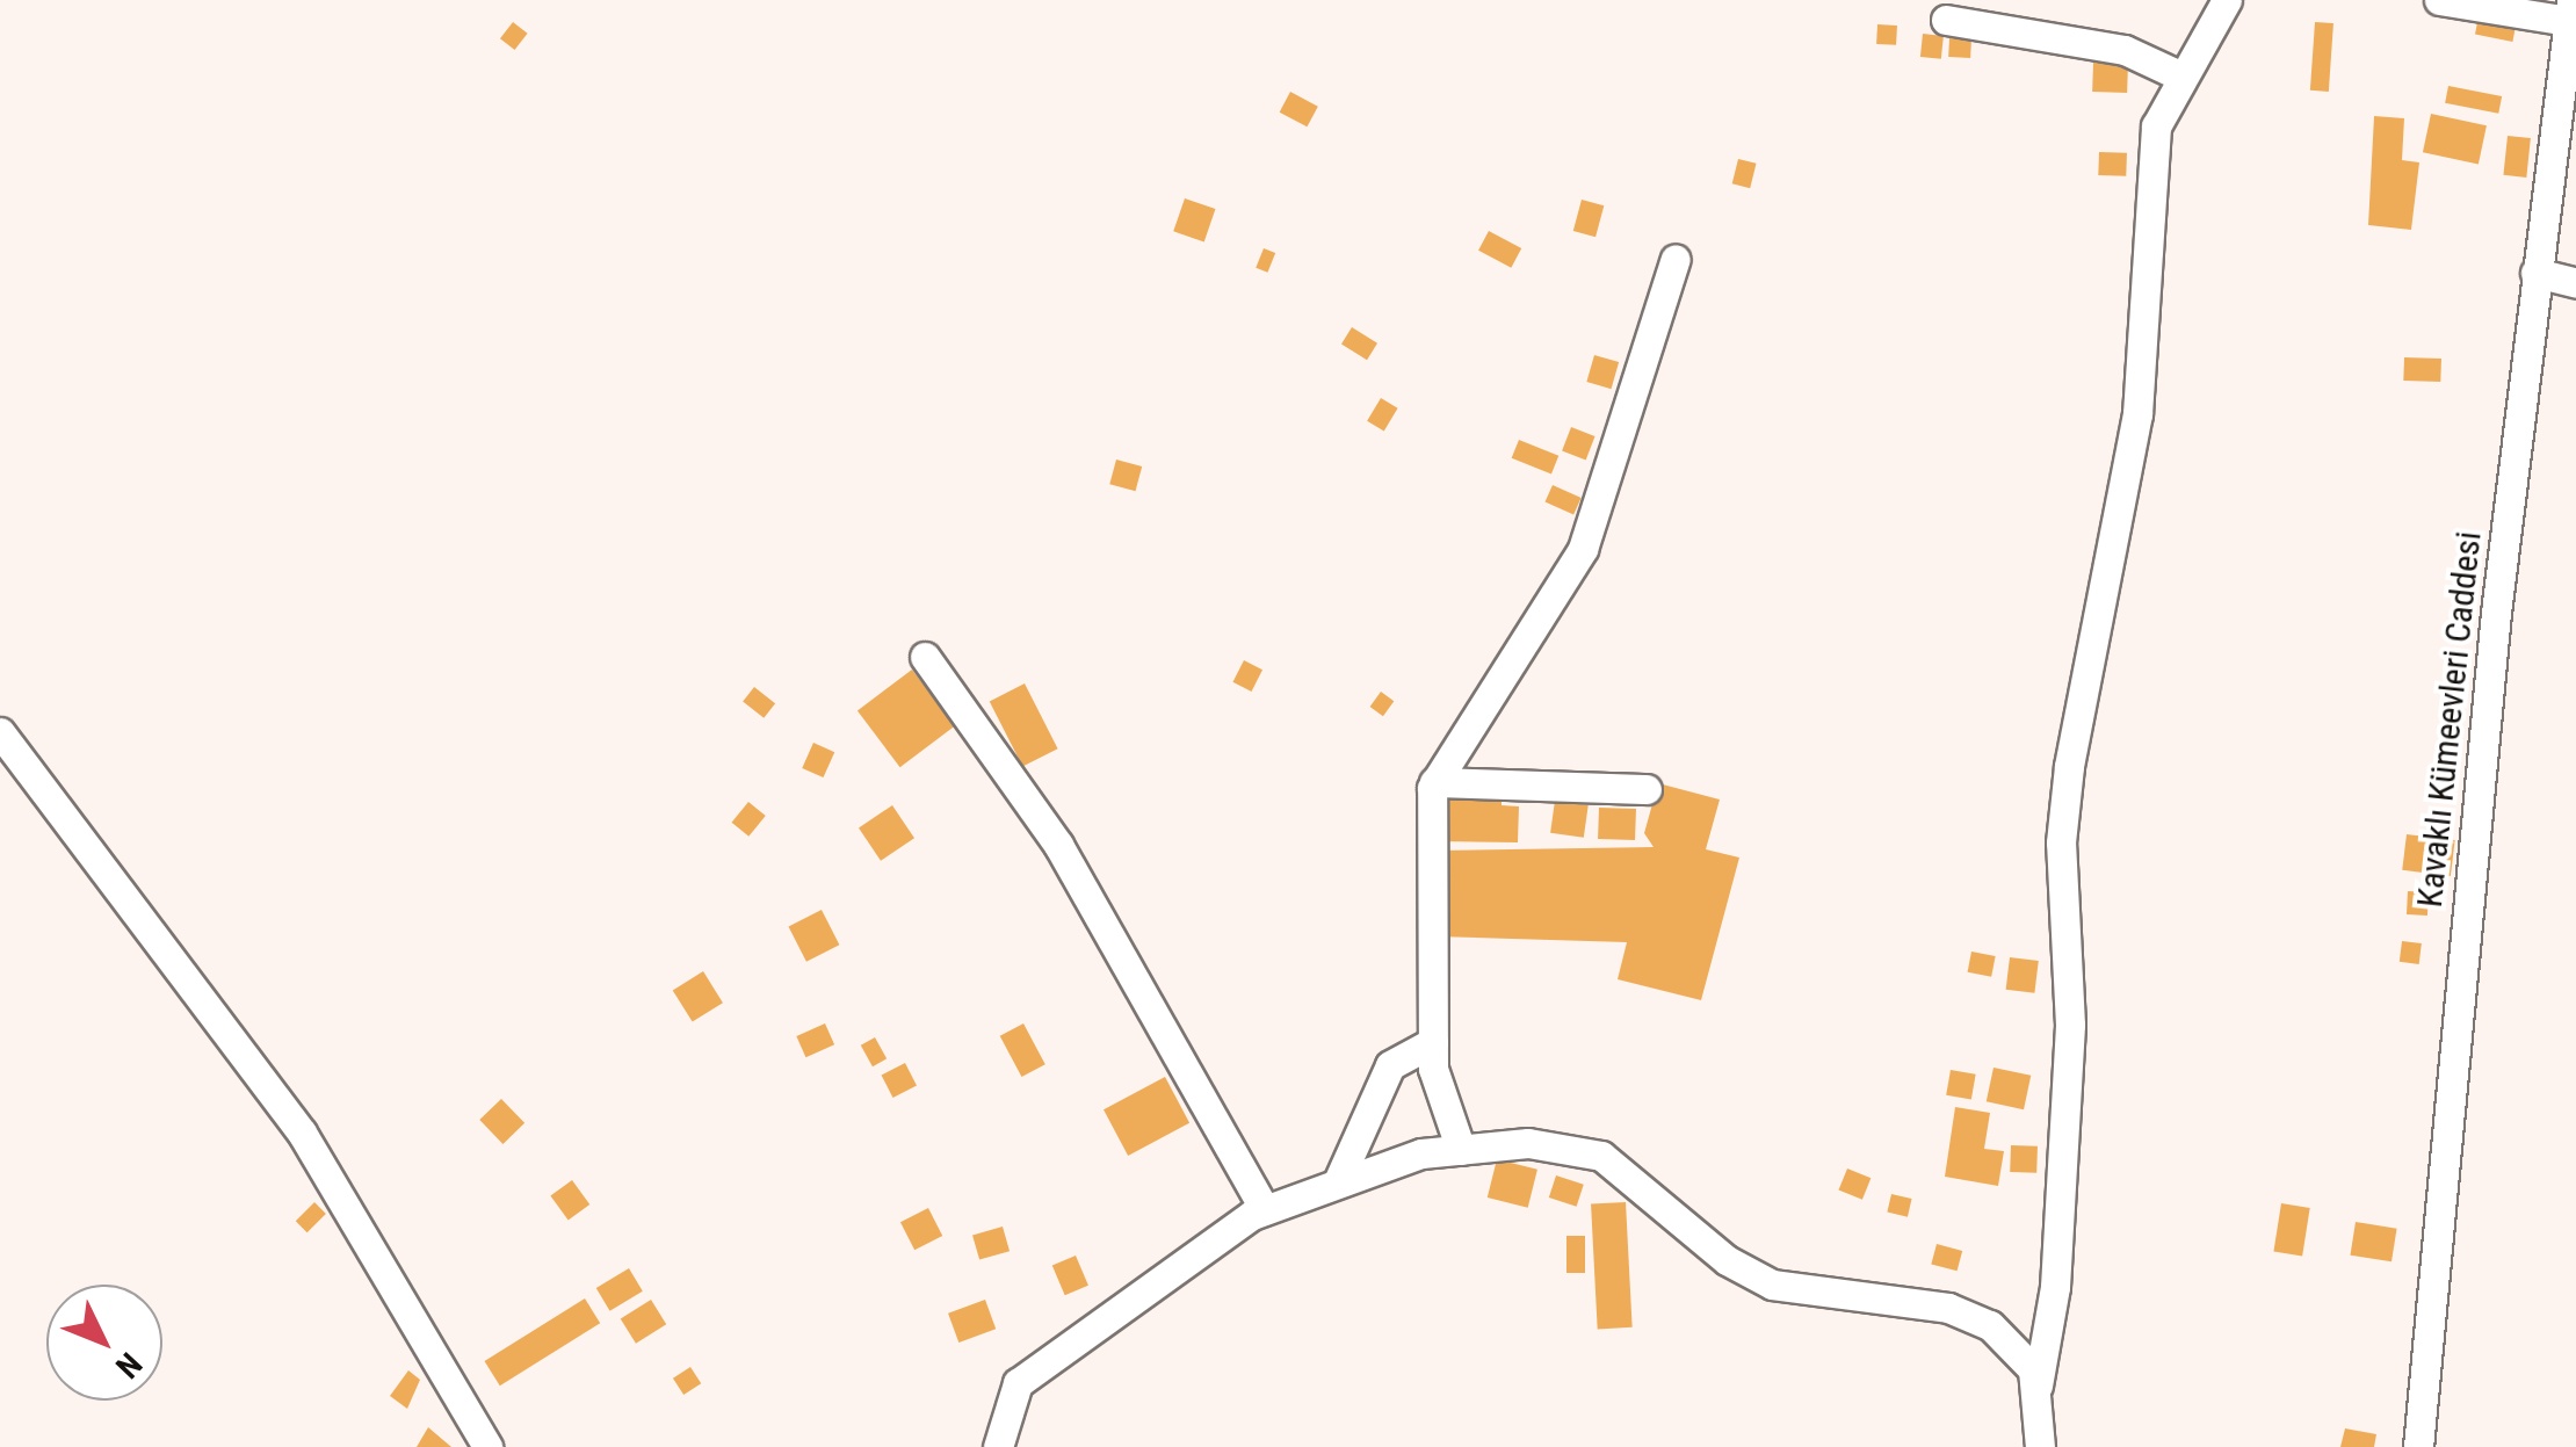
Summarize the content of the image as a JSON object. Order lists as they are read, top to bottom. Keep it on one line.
{"streets":{"street":["Kavaklı Kümeevleri Caddesi"]},"north":"bottom right"}
